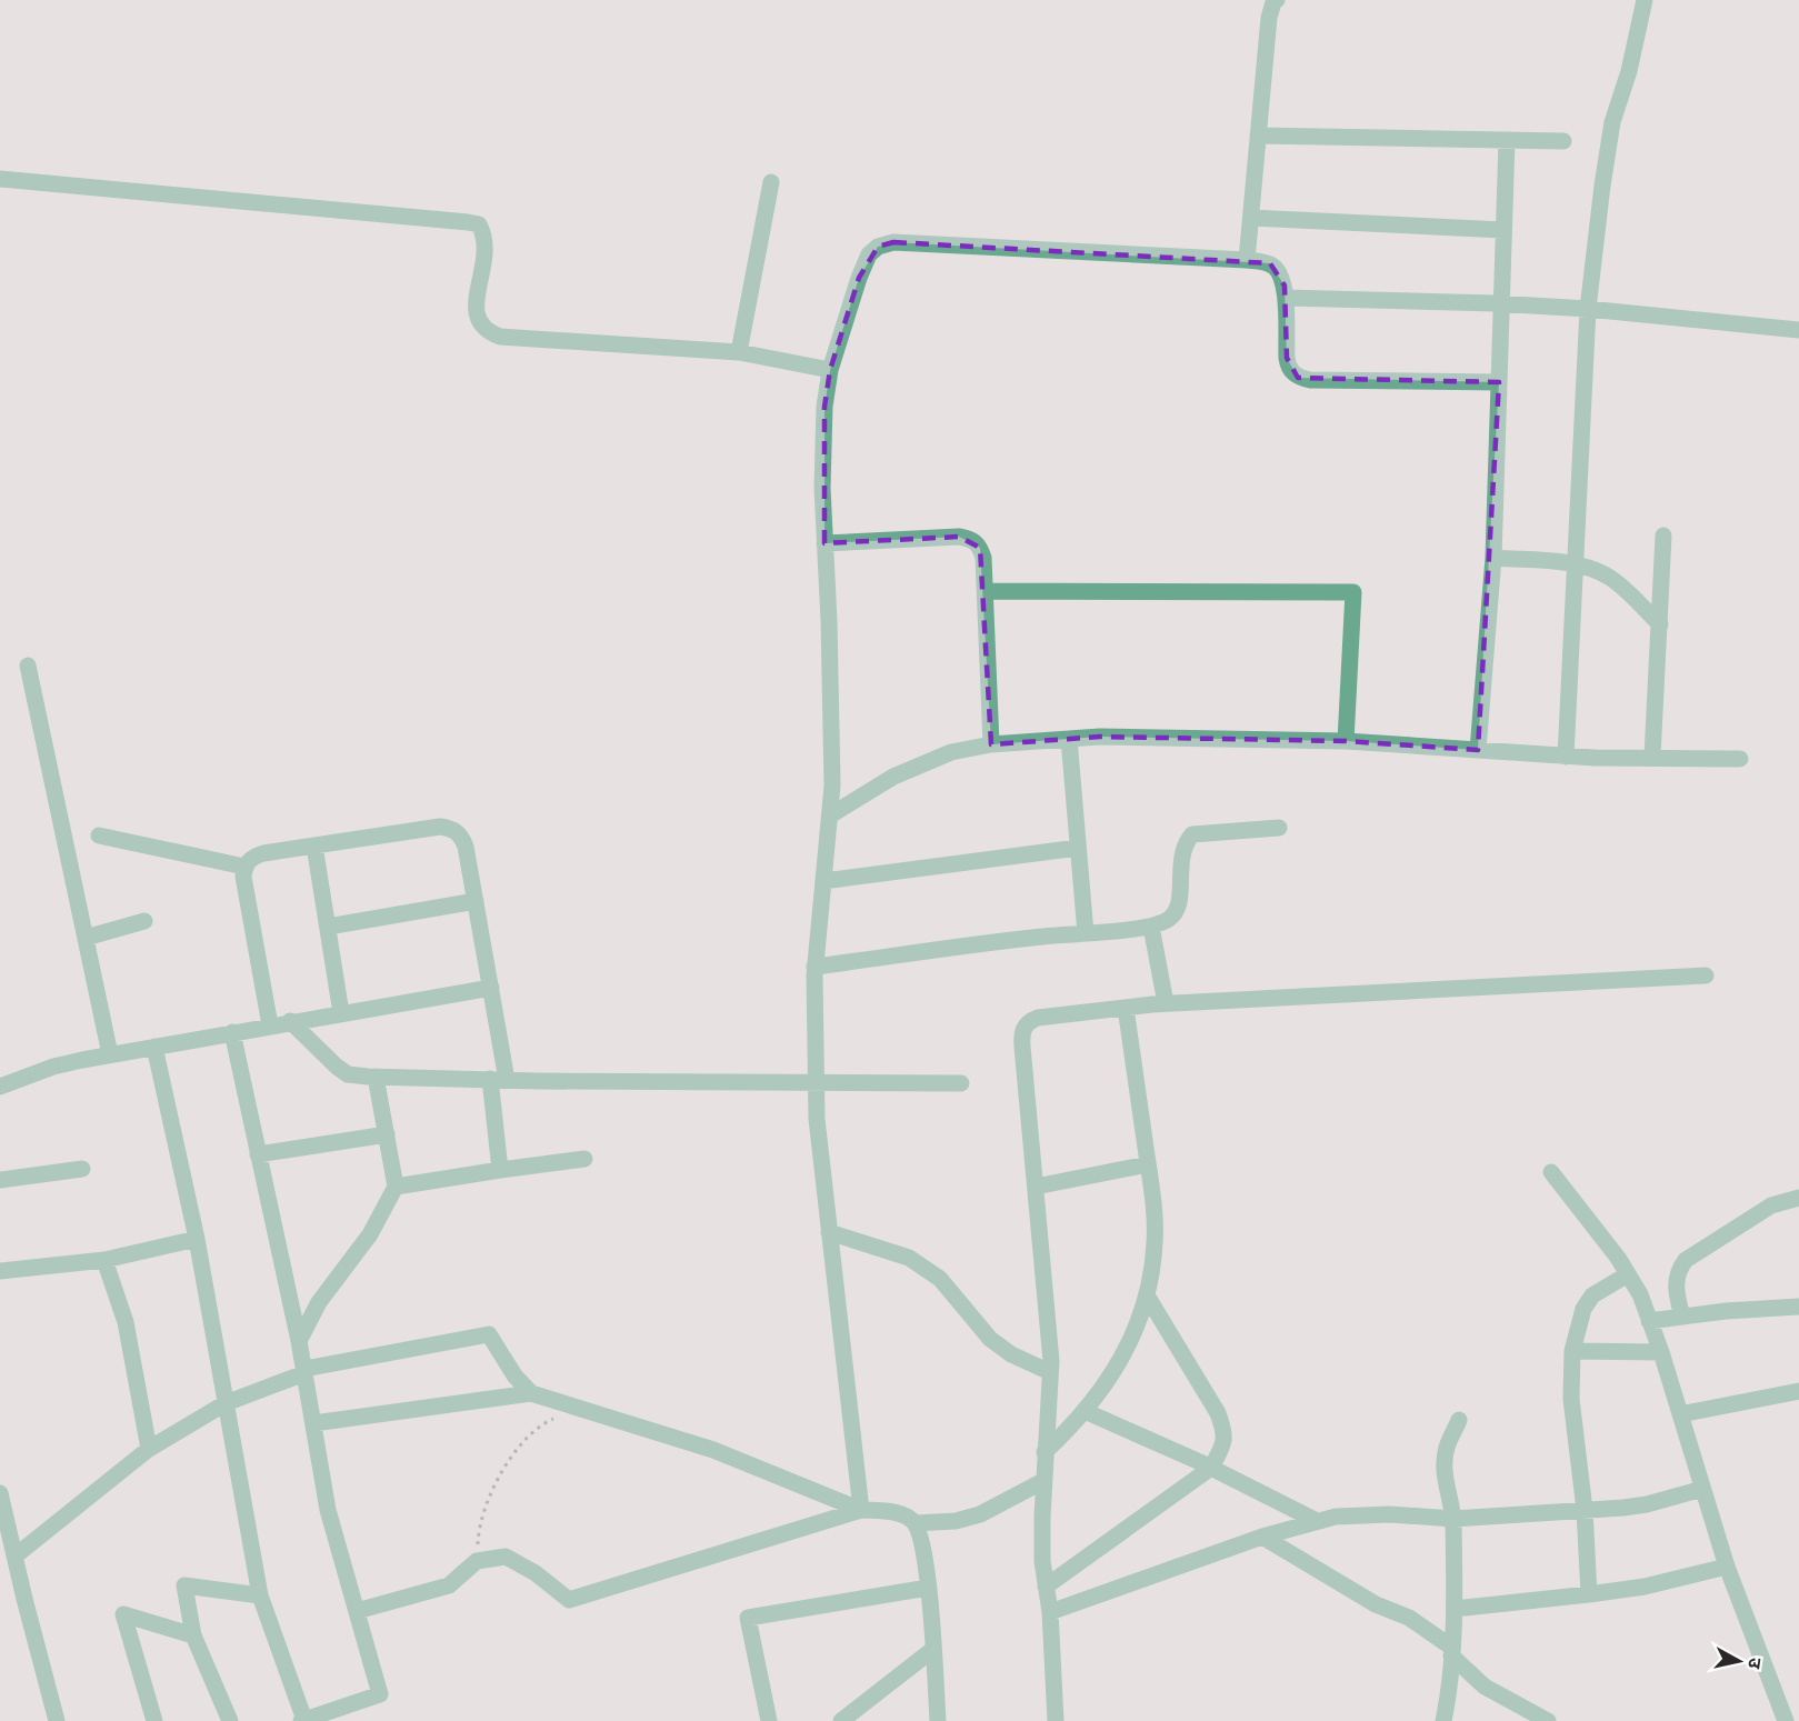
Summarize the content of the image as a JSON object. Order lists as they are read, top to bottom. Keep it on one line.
{"north":"right"}
